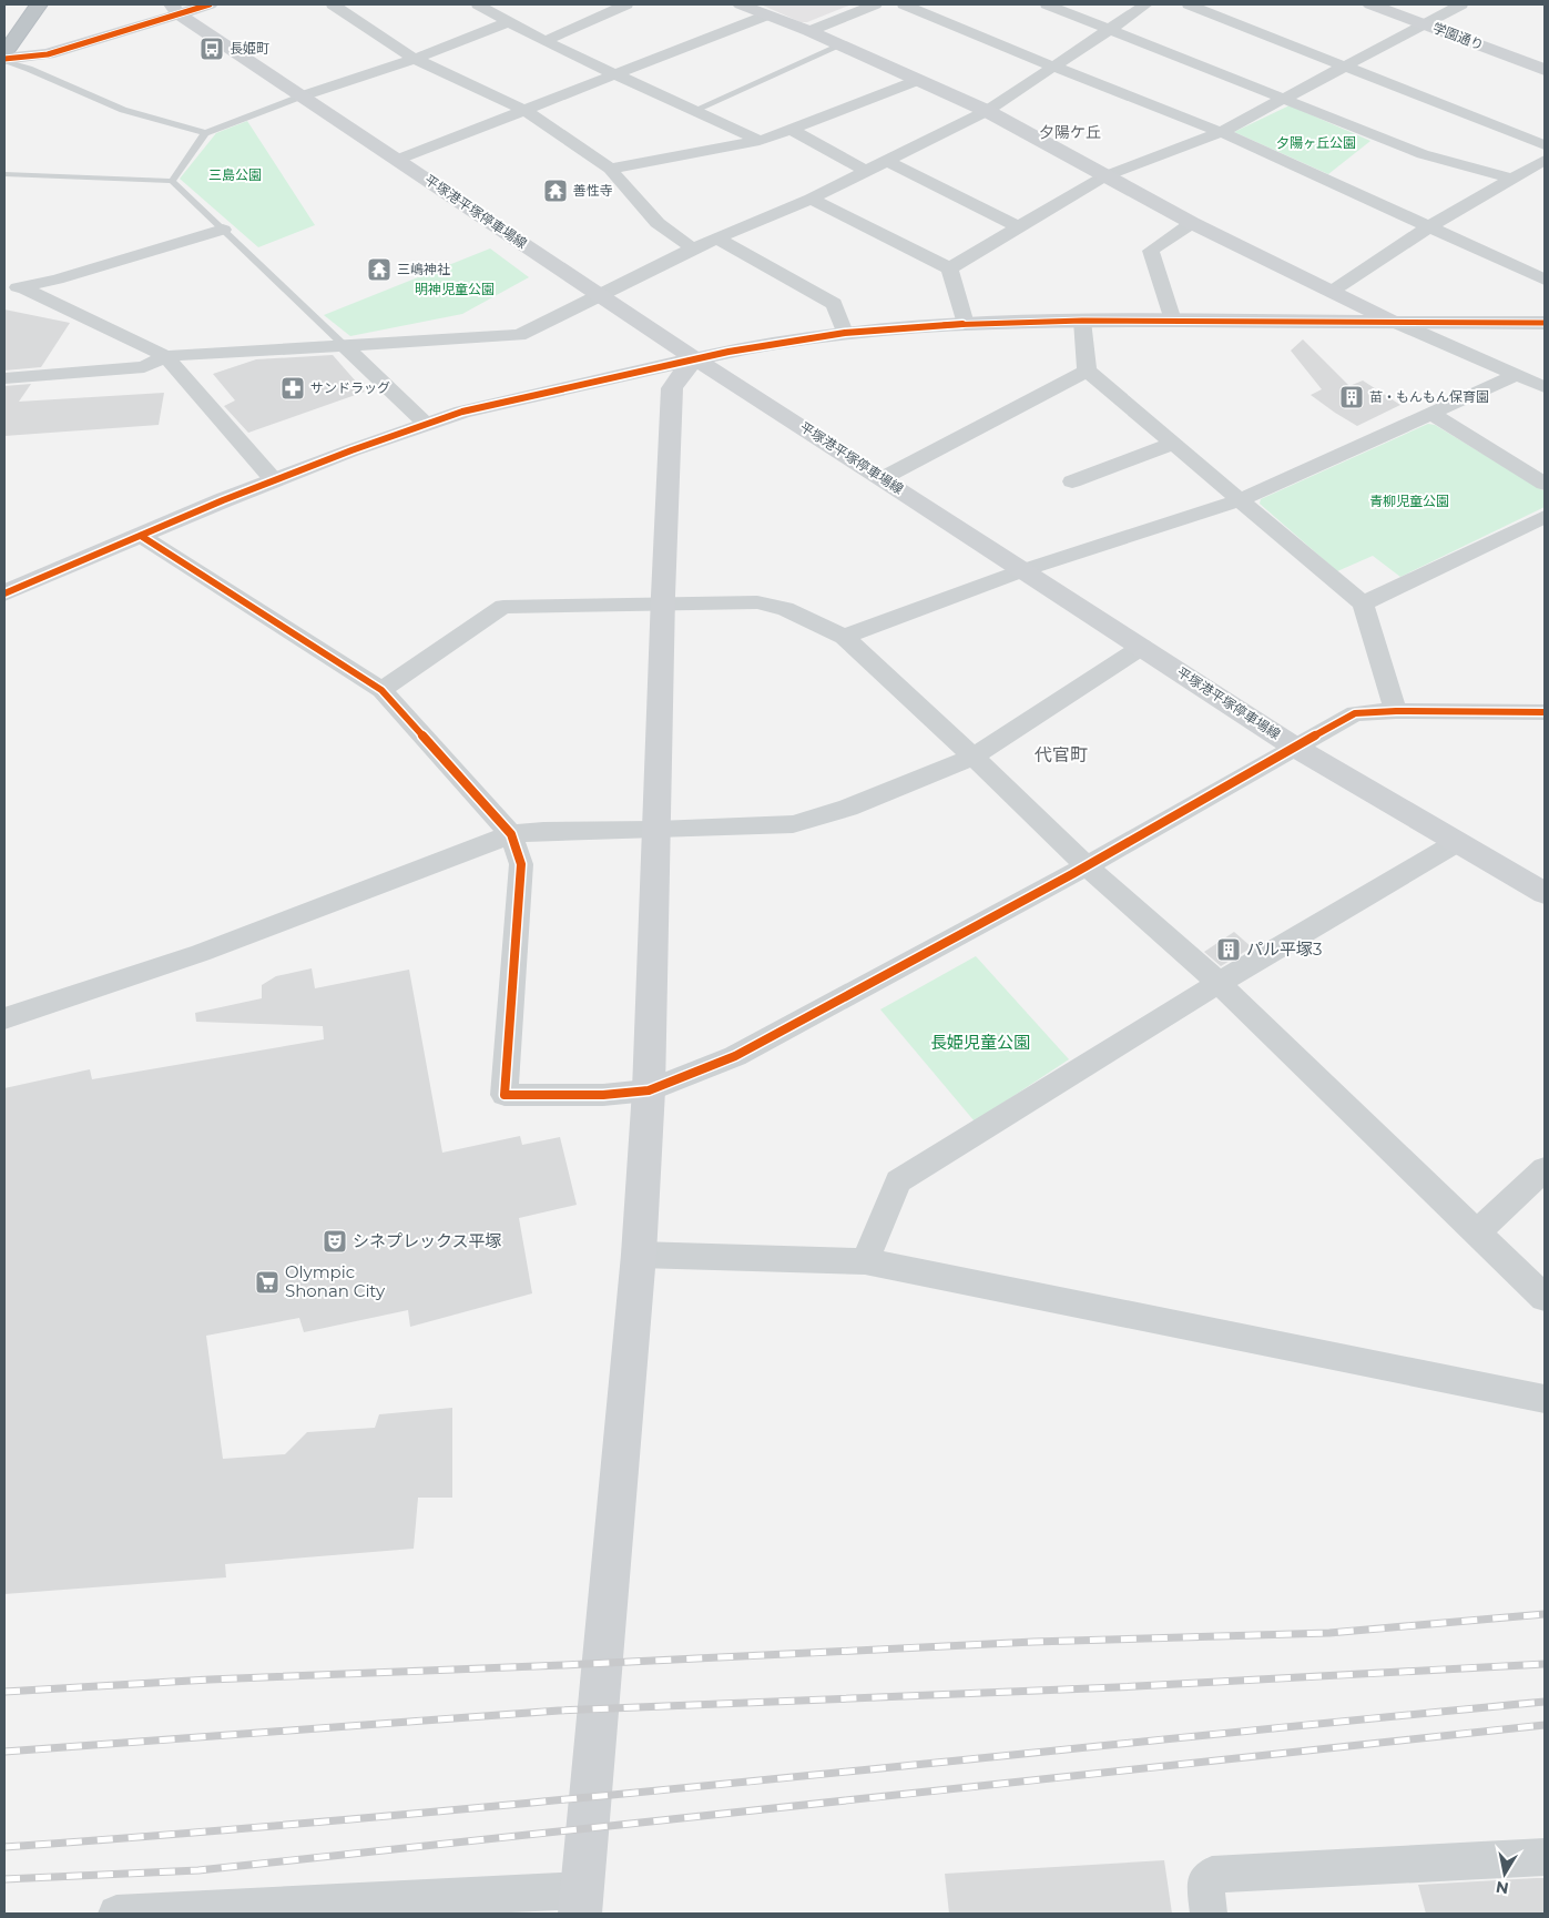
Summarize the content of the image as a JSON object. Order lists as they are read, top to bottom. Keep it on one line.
{"streets":{"street":["学園通り","平塚港平塚停車場線"]},"districts":["夕陽ケ丘","代官町"],"parks":["夕陽ヶ丘公園","三島公園","明神児童公園","青柳児童公園","長姫児童公園"],"places":{"bus stop":["長姫町"],"temple":["善性寺","三嶋神社"],"pharmacy":["サンドラッグ"],"building":["苗・もんもん保育園","パル平塚3"],"theatre":["シネプレックス平塚"],"supermarket":["Olympic Shonan City"]},"north":"bottom"}
